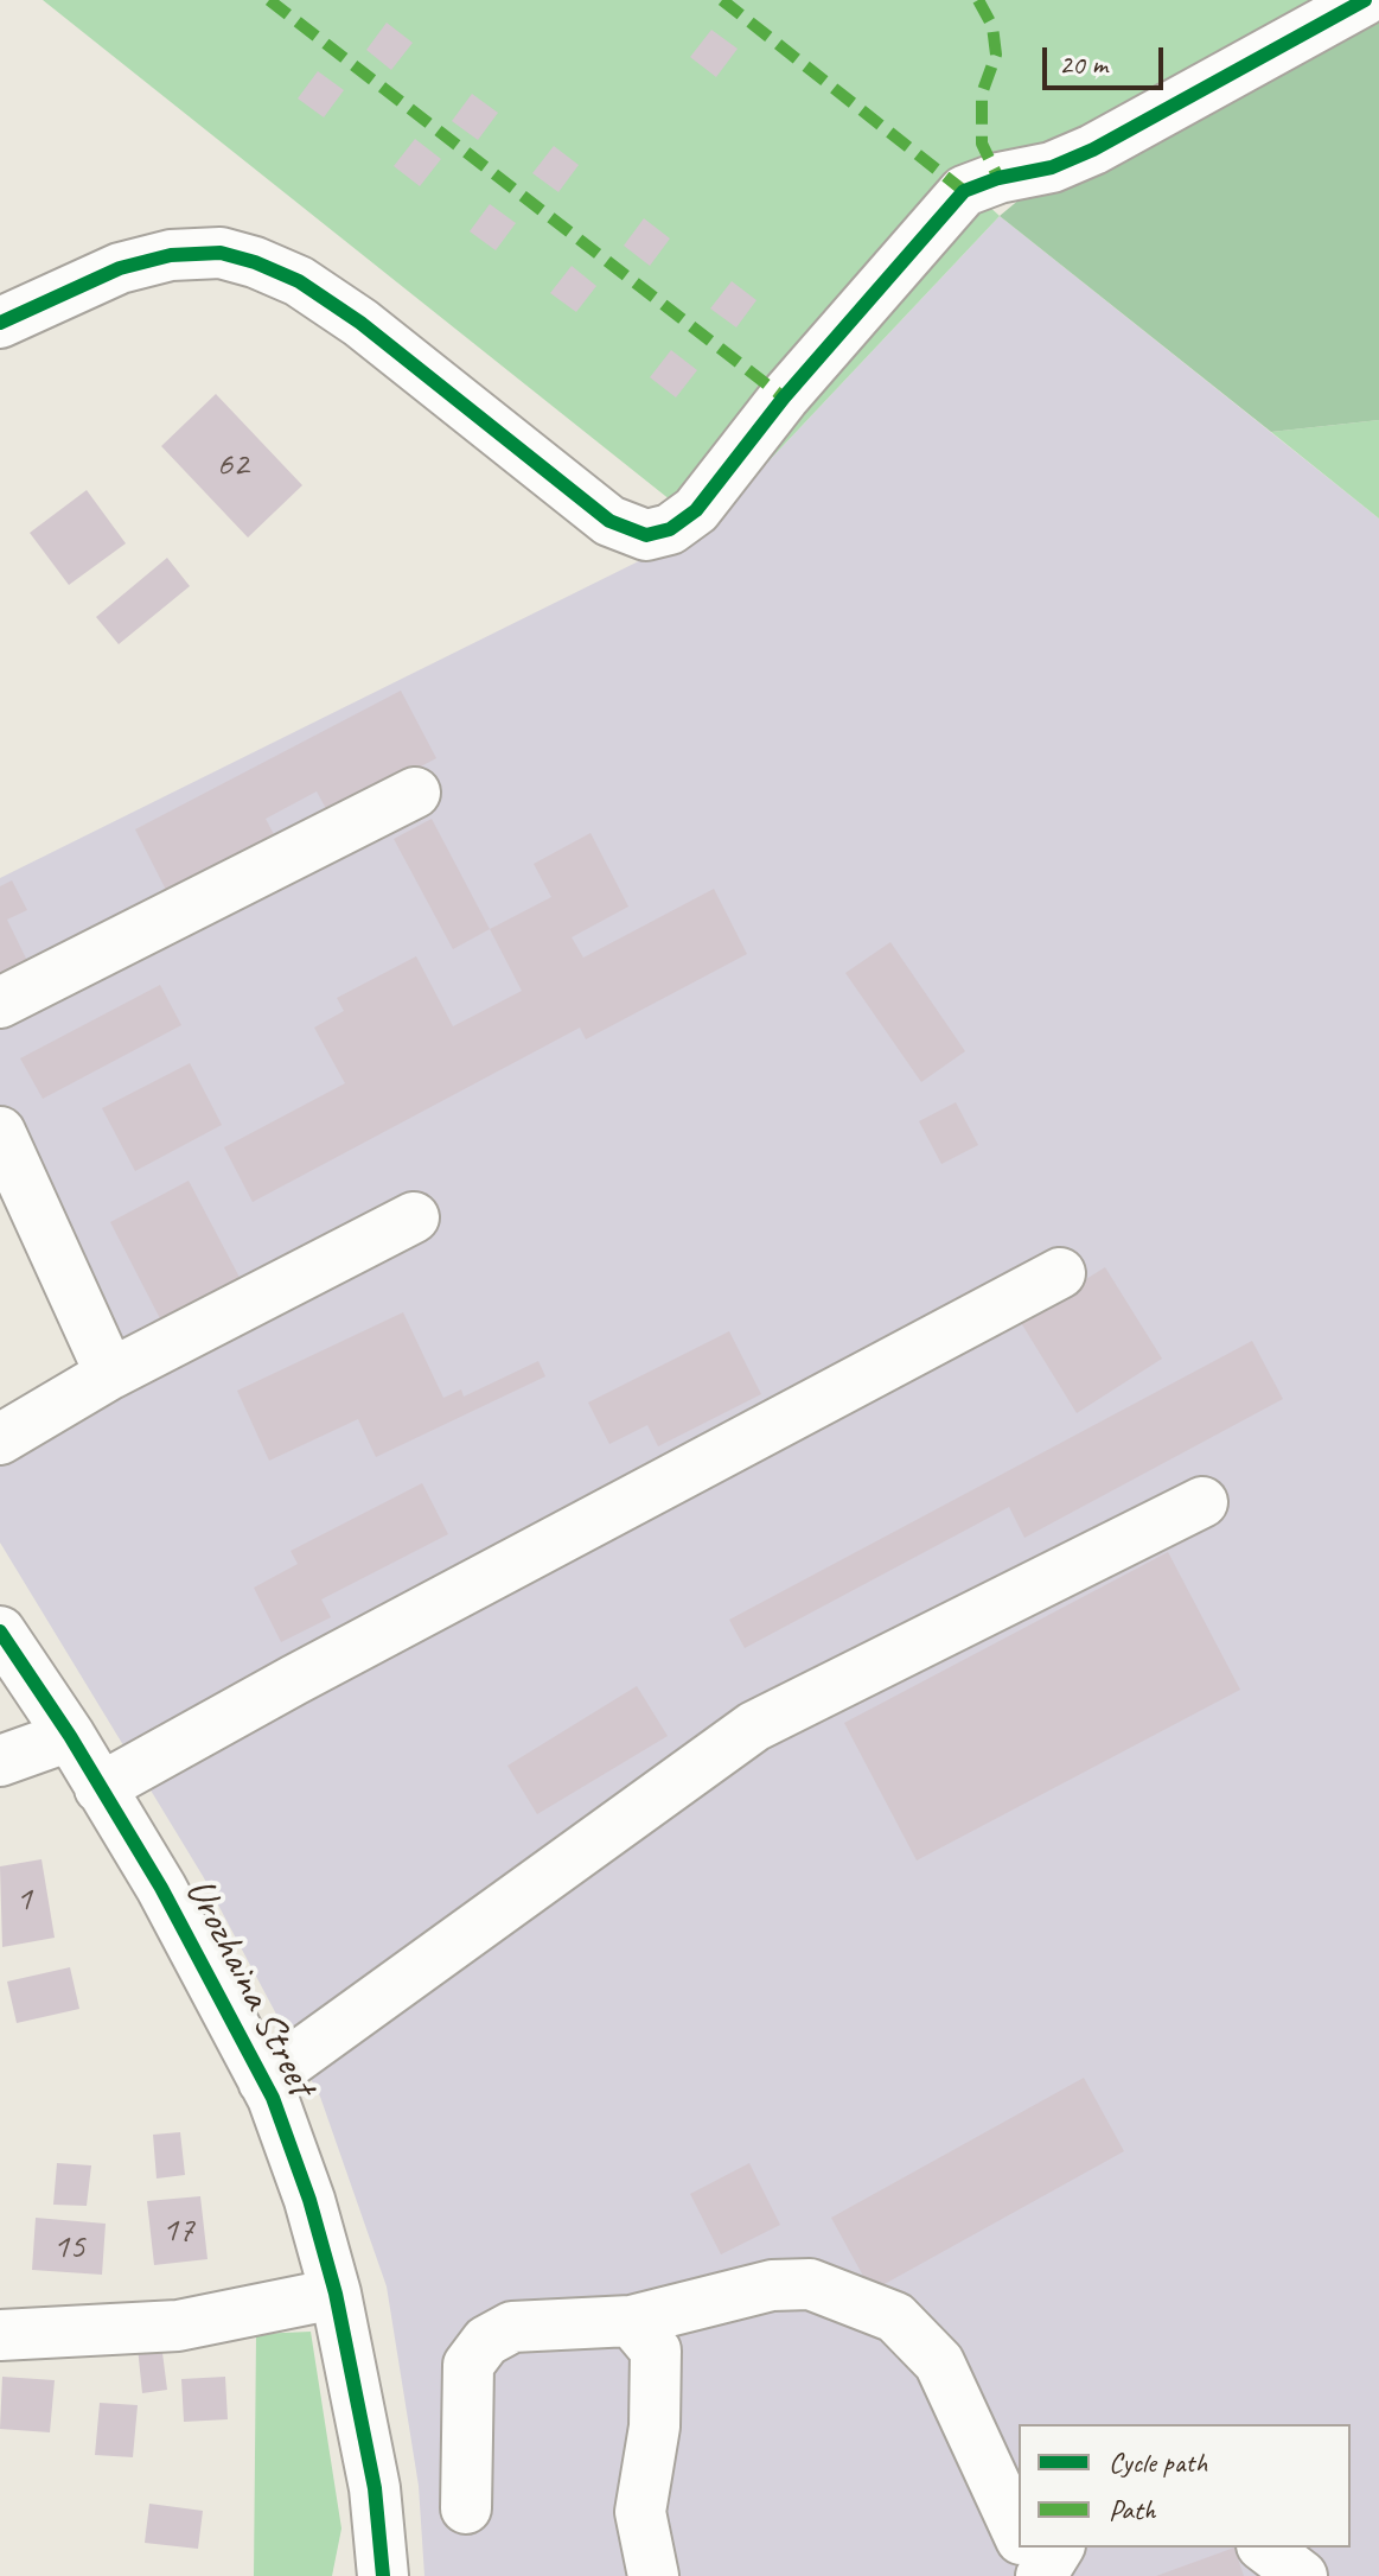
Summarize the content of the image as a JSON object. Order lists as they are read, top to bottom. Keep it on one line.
{"streets":{"street":["Urozhaina Street"]},"house_numbers":["62","1","17","15"],"legend":["Cycle path","Path"],"scale_bar":"20 m"}
